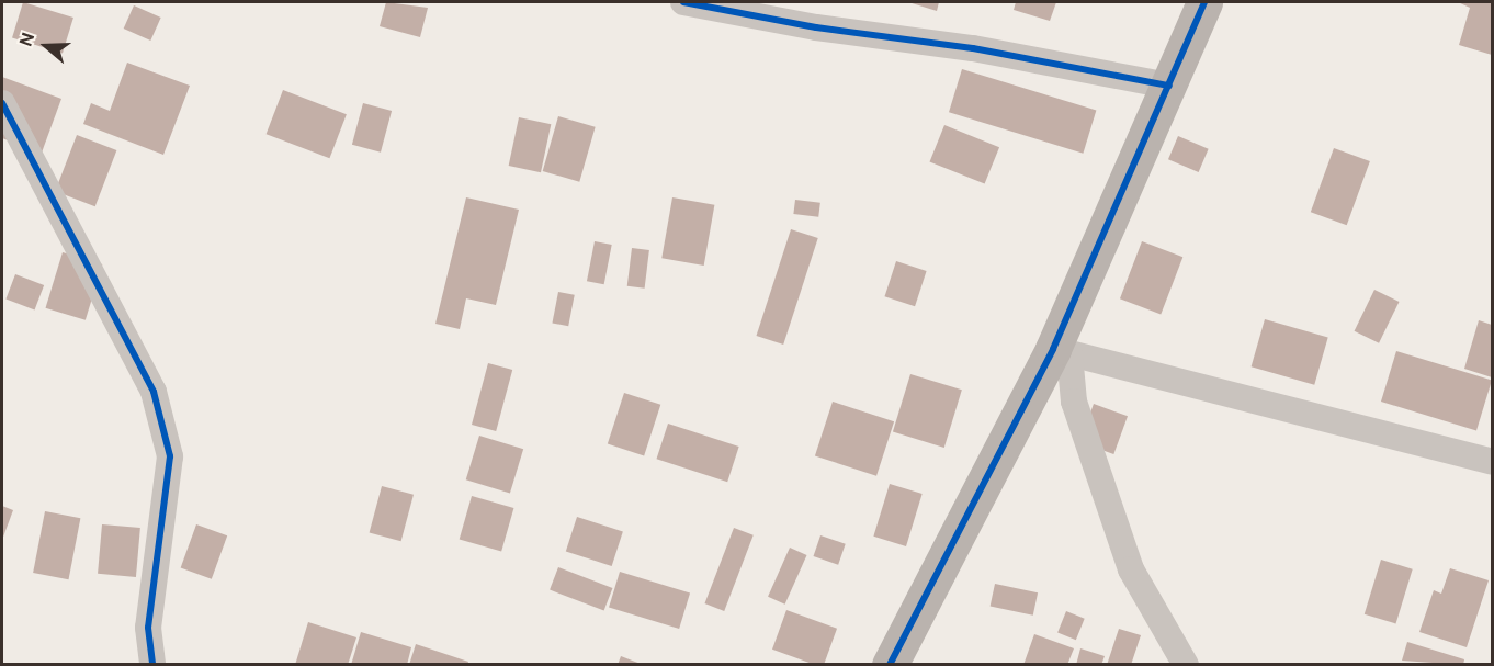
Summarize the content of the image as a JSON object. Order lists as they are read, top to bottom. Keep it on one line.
{"north":"left"}
